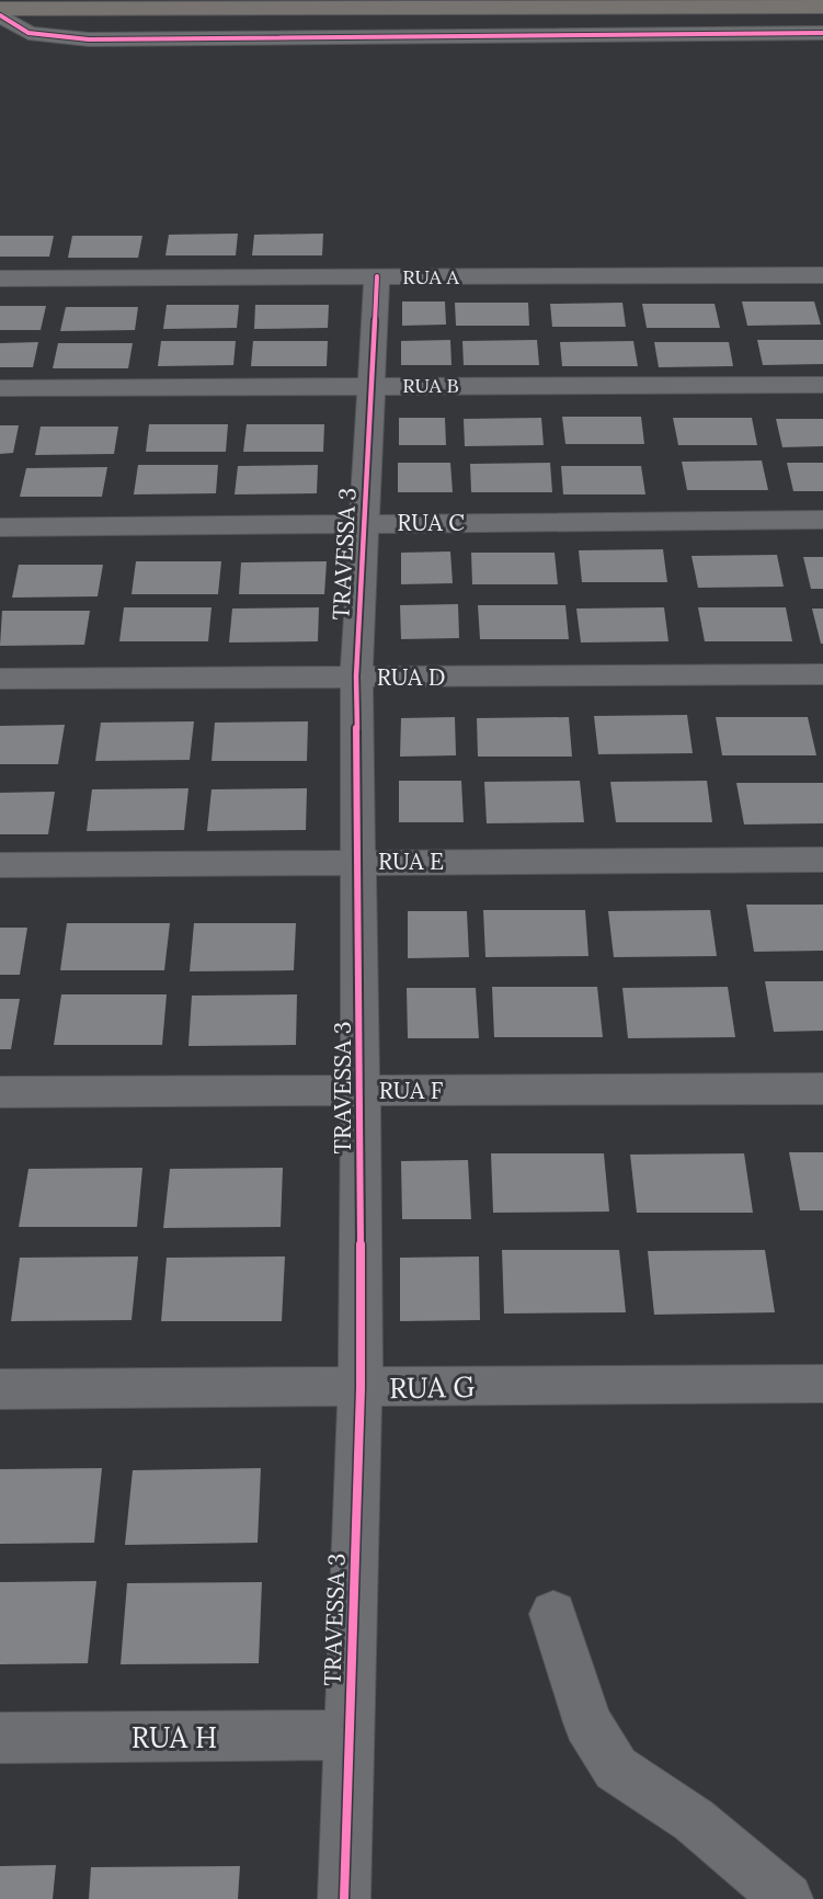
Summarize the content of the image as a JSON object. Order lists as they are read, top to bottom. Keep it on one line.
{"streets":{"street":["RUA A","RUA B","RUA C","TRAVESSA 3","RUA D","RUA E","RUA F","RUA G","RUA H"]},"crossings":[["RUA A","TRAVESSA 3"],["RUA B","TRAVESSA 3"],["RUA C","TRAVESSA 3"],["TRAVESSA 3","RUA D"],["TRAVESSA 3","RUA E"],["TRAVESSA 3","RUA F"],["TRAVESSA 3","RUA G"],["TRAVESSA 3","RUA H"]]}
